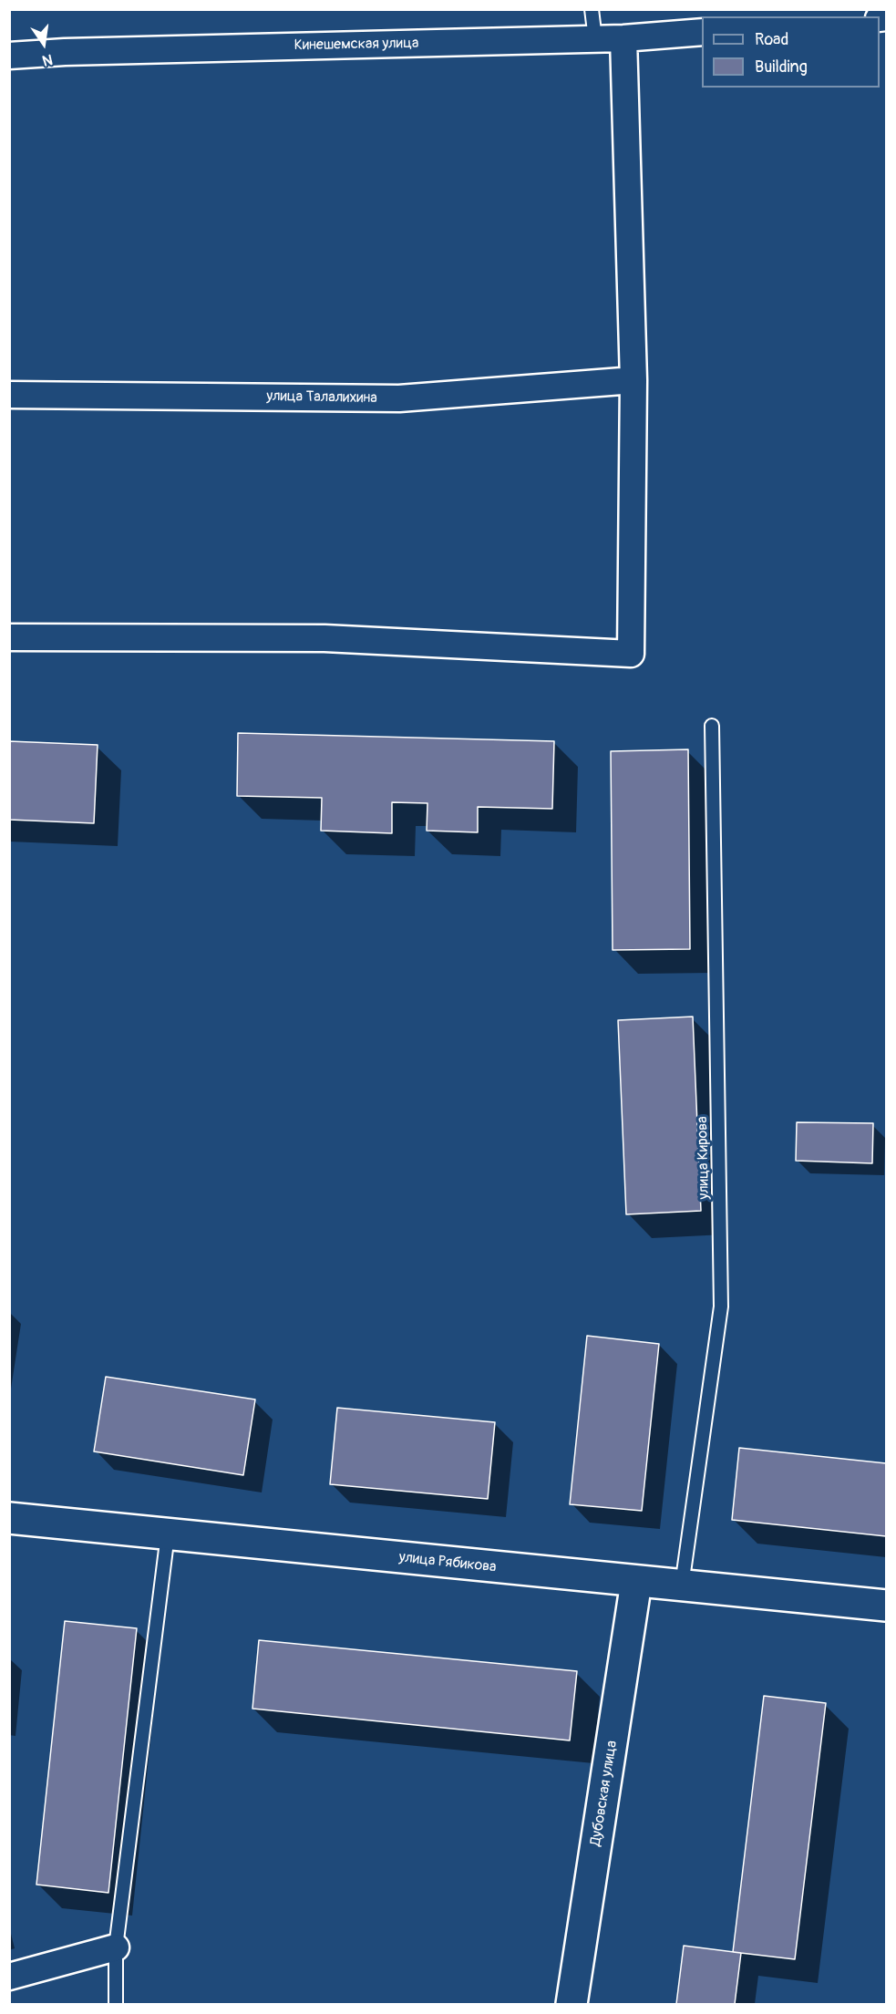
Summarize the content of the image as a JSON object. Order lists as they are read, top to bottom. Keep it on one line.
{"streets":{"main road":["улица Рябикова","Дубовская улица"],"street":["Кинешемская улица","улица Талалихина"],"lane":["улица Кирова"]},"crossings":[["улица Кирова","улица Рябикова"],["улица Рябикова","Дубовская улица"]],"legend":["Road","Building"],"north":"bottom"}
